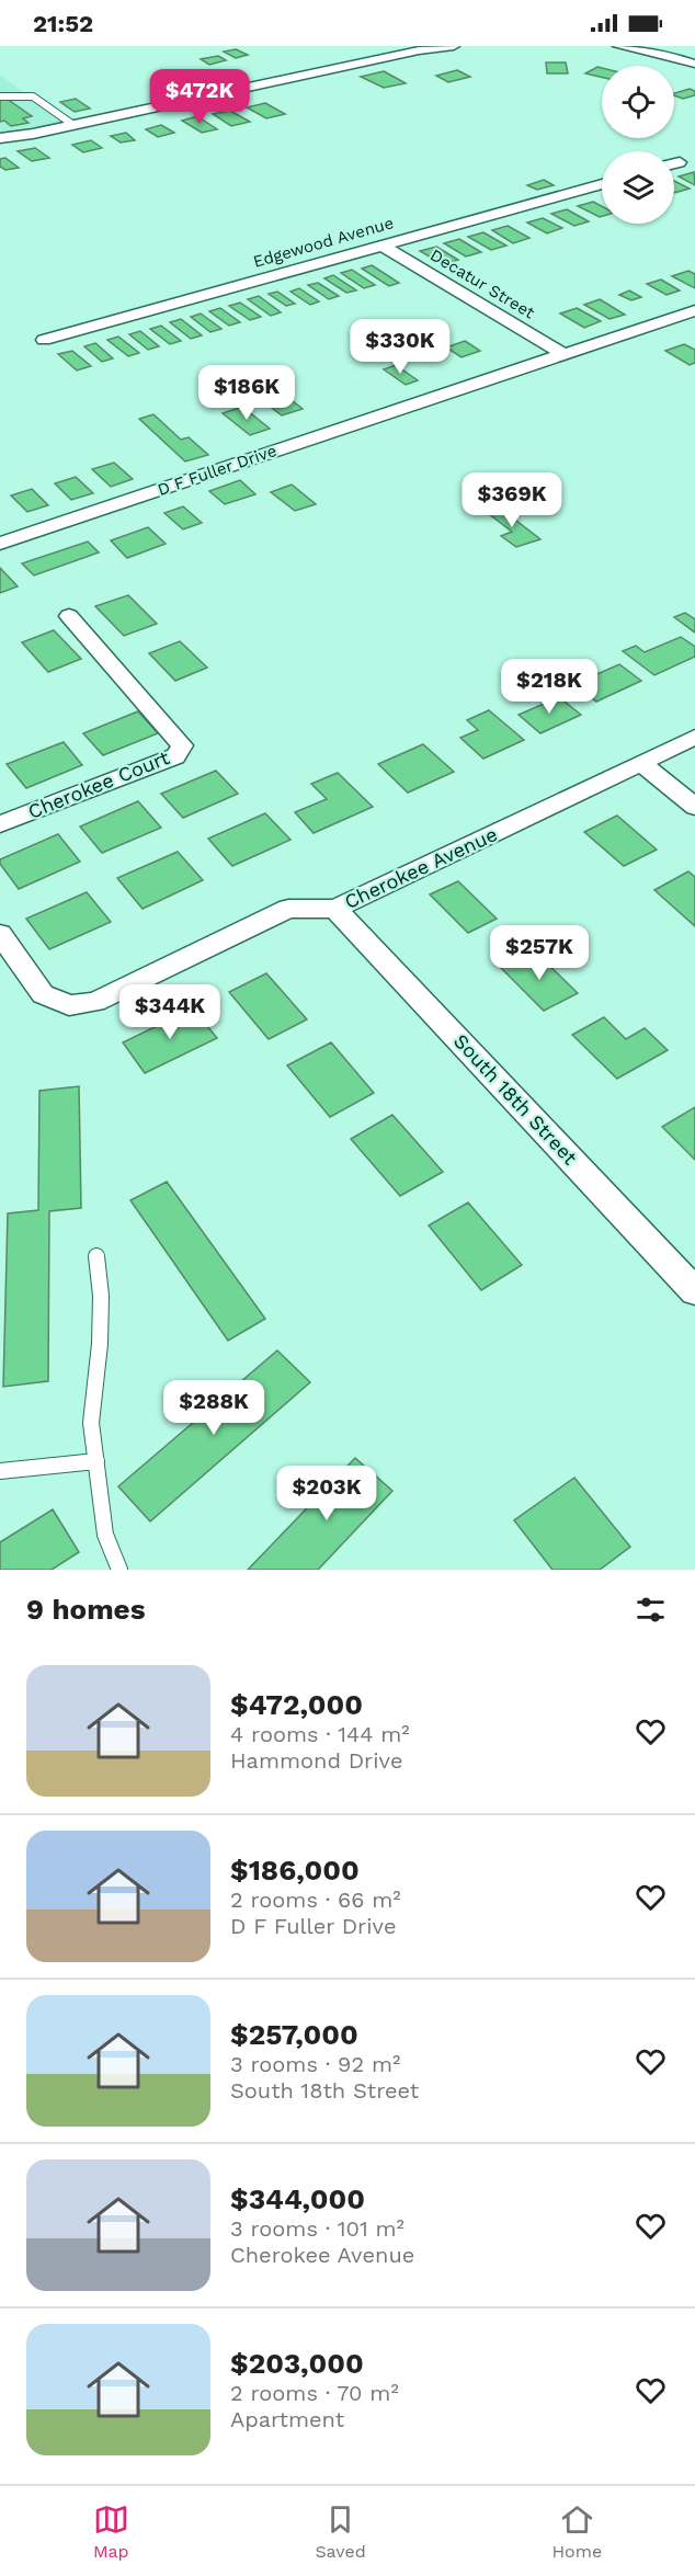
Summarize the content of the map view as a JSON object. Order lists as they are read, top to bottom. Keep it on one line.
{"streets":{"street":["Edgewood Avenue","Decatur Street","D F Fuller Drive","Cherokee Court","Cherokee Avenue","South 18th Street"]},"crossings":[["Edgewood Avenue","Decatur Street"],["Decatur Street","D F Fuller Drive"],["Cherokee Avenue","South 18th Street"]],"page":{"status":"21:52","price":["$472K","$330K","$186K","$369K","$218K","$257K","$344K","$288K","$203K"],"heading":"9 homes","list":[{"name":"$472,000","note":"4 rooms · 144 m² · Hammond Drive"},{"name":"$186,000","note":"2 rooms · 66 m² · D F Fuller Drive"},{"name":"$257,000","note":"3 rooms · 92 m² · South 18th Street"},{"name":"$344,000","note":"3 rooms · 101 m² · Cherokee Avenue"},{"name":"$203,000","note":"2 rooms · 70 m² · Apartment"}],"tabs":["Map","Saved","Home"]}}
